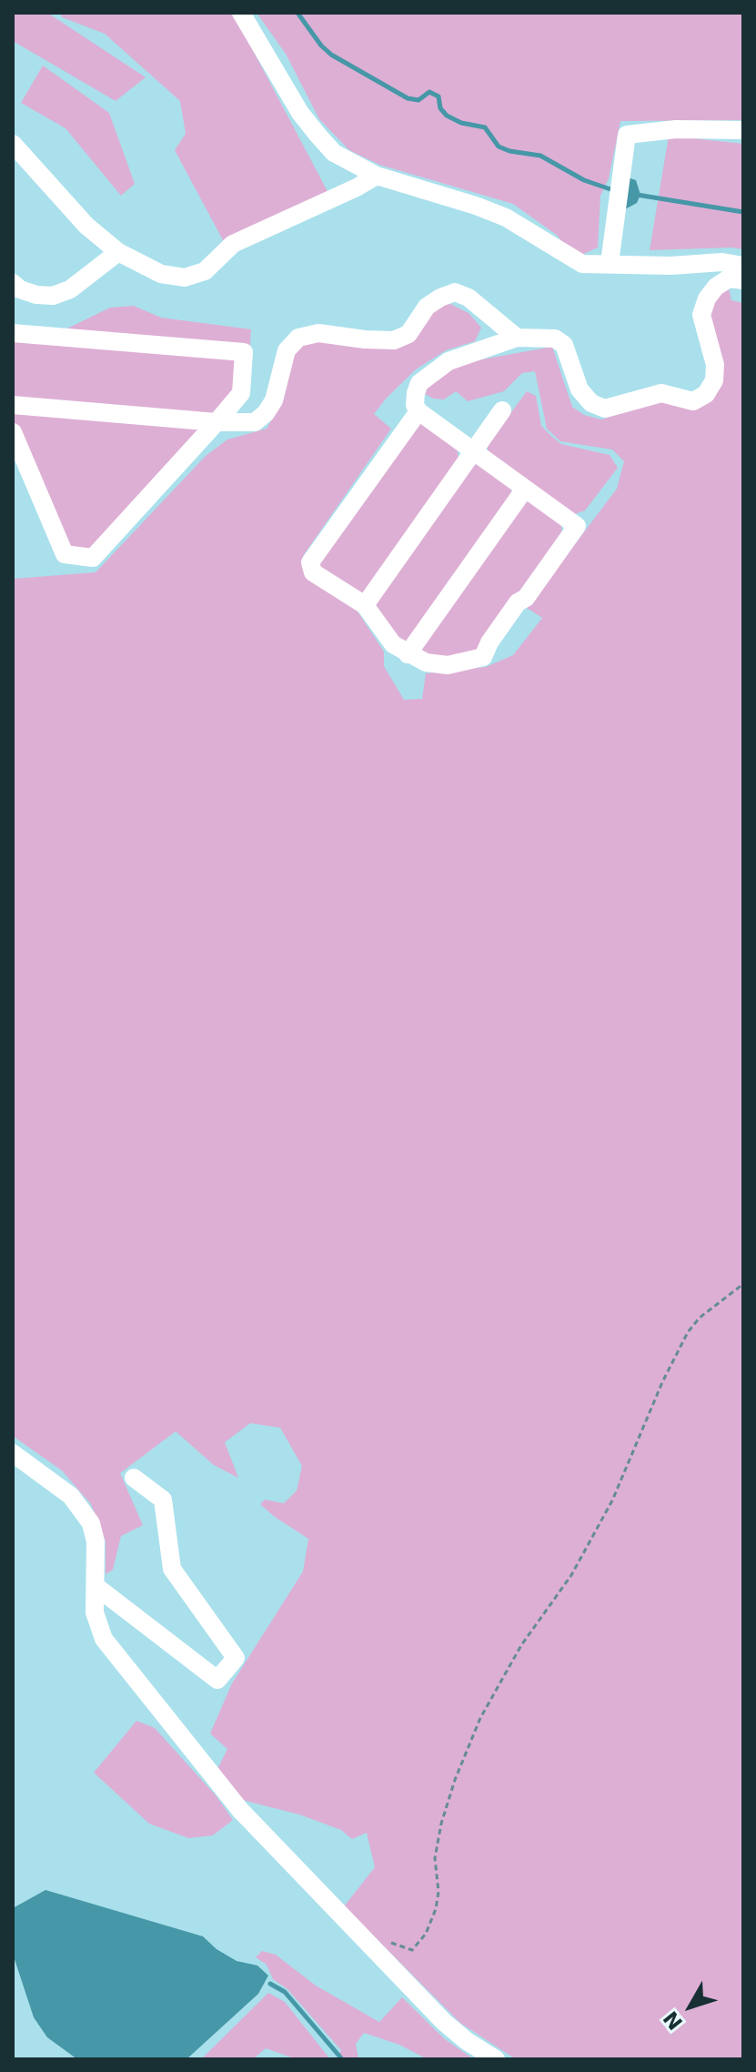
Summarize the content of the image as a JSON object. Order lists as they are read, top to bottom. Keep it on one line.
{"north":"bottom left"}
